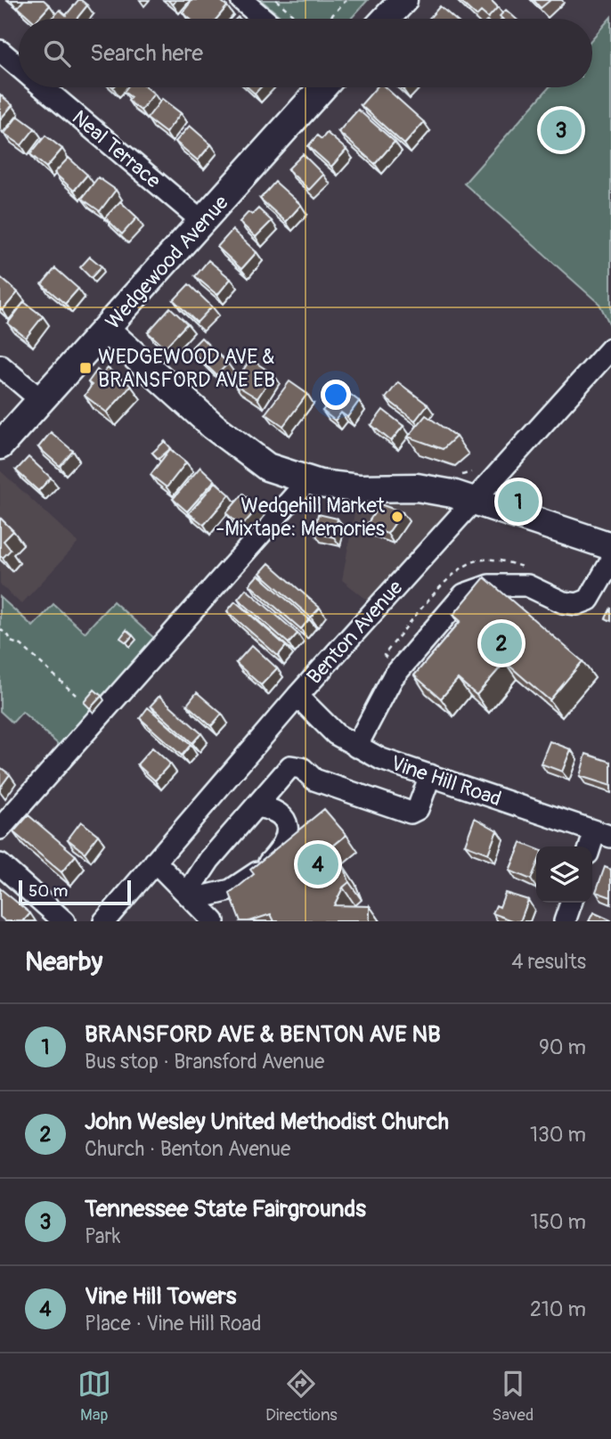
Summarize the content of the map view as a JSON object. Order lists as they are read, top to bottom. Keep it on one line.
{"streets":{"main road":["Wedgewood Avenue"],"street":["Neal Terrace","Benton Avenue","Vine Hill Road"]},"crossings":[["Neal Terrace","Wedgewood Avenue"],["Benton Avenue","Vine Hill Road"]],"places":{"transit":["WEDGEWOOD AVE & BRANSFORD AVE EB"],"other":["Wedgehill Market -Mixtape: Memories"]},"scale_bar":"50 m","page":{"search":"Search here","pins":["3","1","2","4"],"scale":"50 m","heading":["Nearby","4 results"],"list":[{"mark":"1","name":"BRANSFORD AVE & BENTON AVE NB","note":"Bus stop · Bransford Avenue","value":"90 m"},{"mark":"2","name":"John Wesley United Methodist Church","note":"Church · Benton Avenue","value":"130 m"},{"mark":"3","name":"Tennessee State Fairgrounds","note":"Park","value":"150 m"},{"mark":"4","name":"Vine Hill Towers","note":"Place · Vine Hill Road","value":"210 m"}],"nav":["Map","Directions","Saved"]}}
